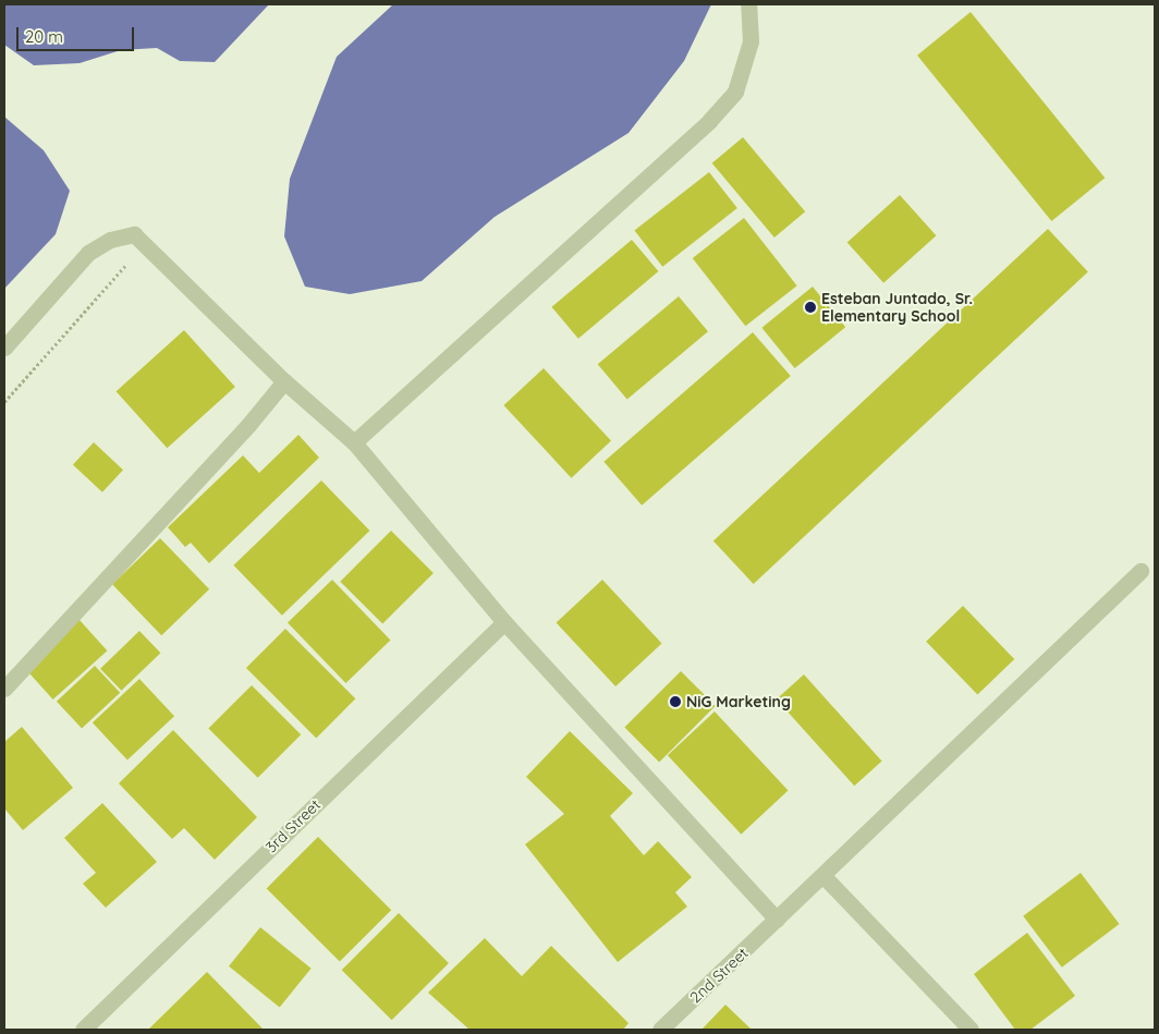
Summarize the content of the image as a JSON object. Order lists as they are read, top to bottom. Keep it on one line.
{"streets":{"street":["3rd Street","2nd Street"]},"places":["Esteban Juntado, Sr. Elementary School","NiG Marketing"],"scale_bar":"20 m"}
